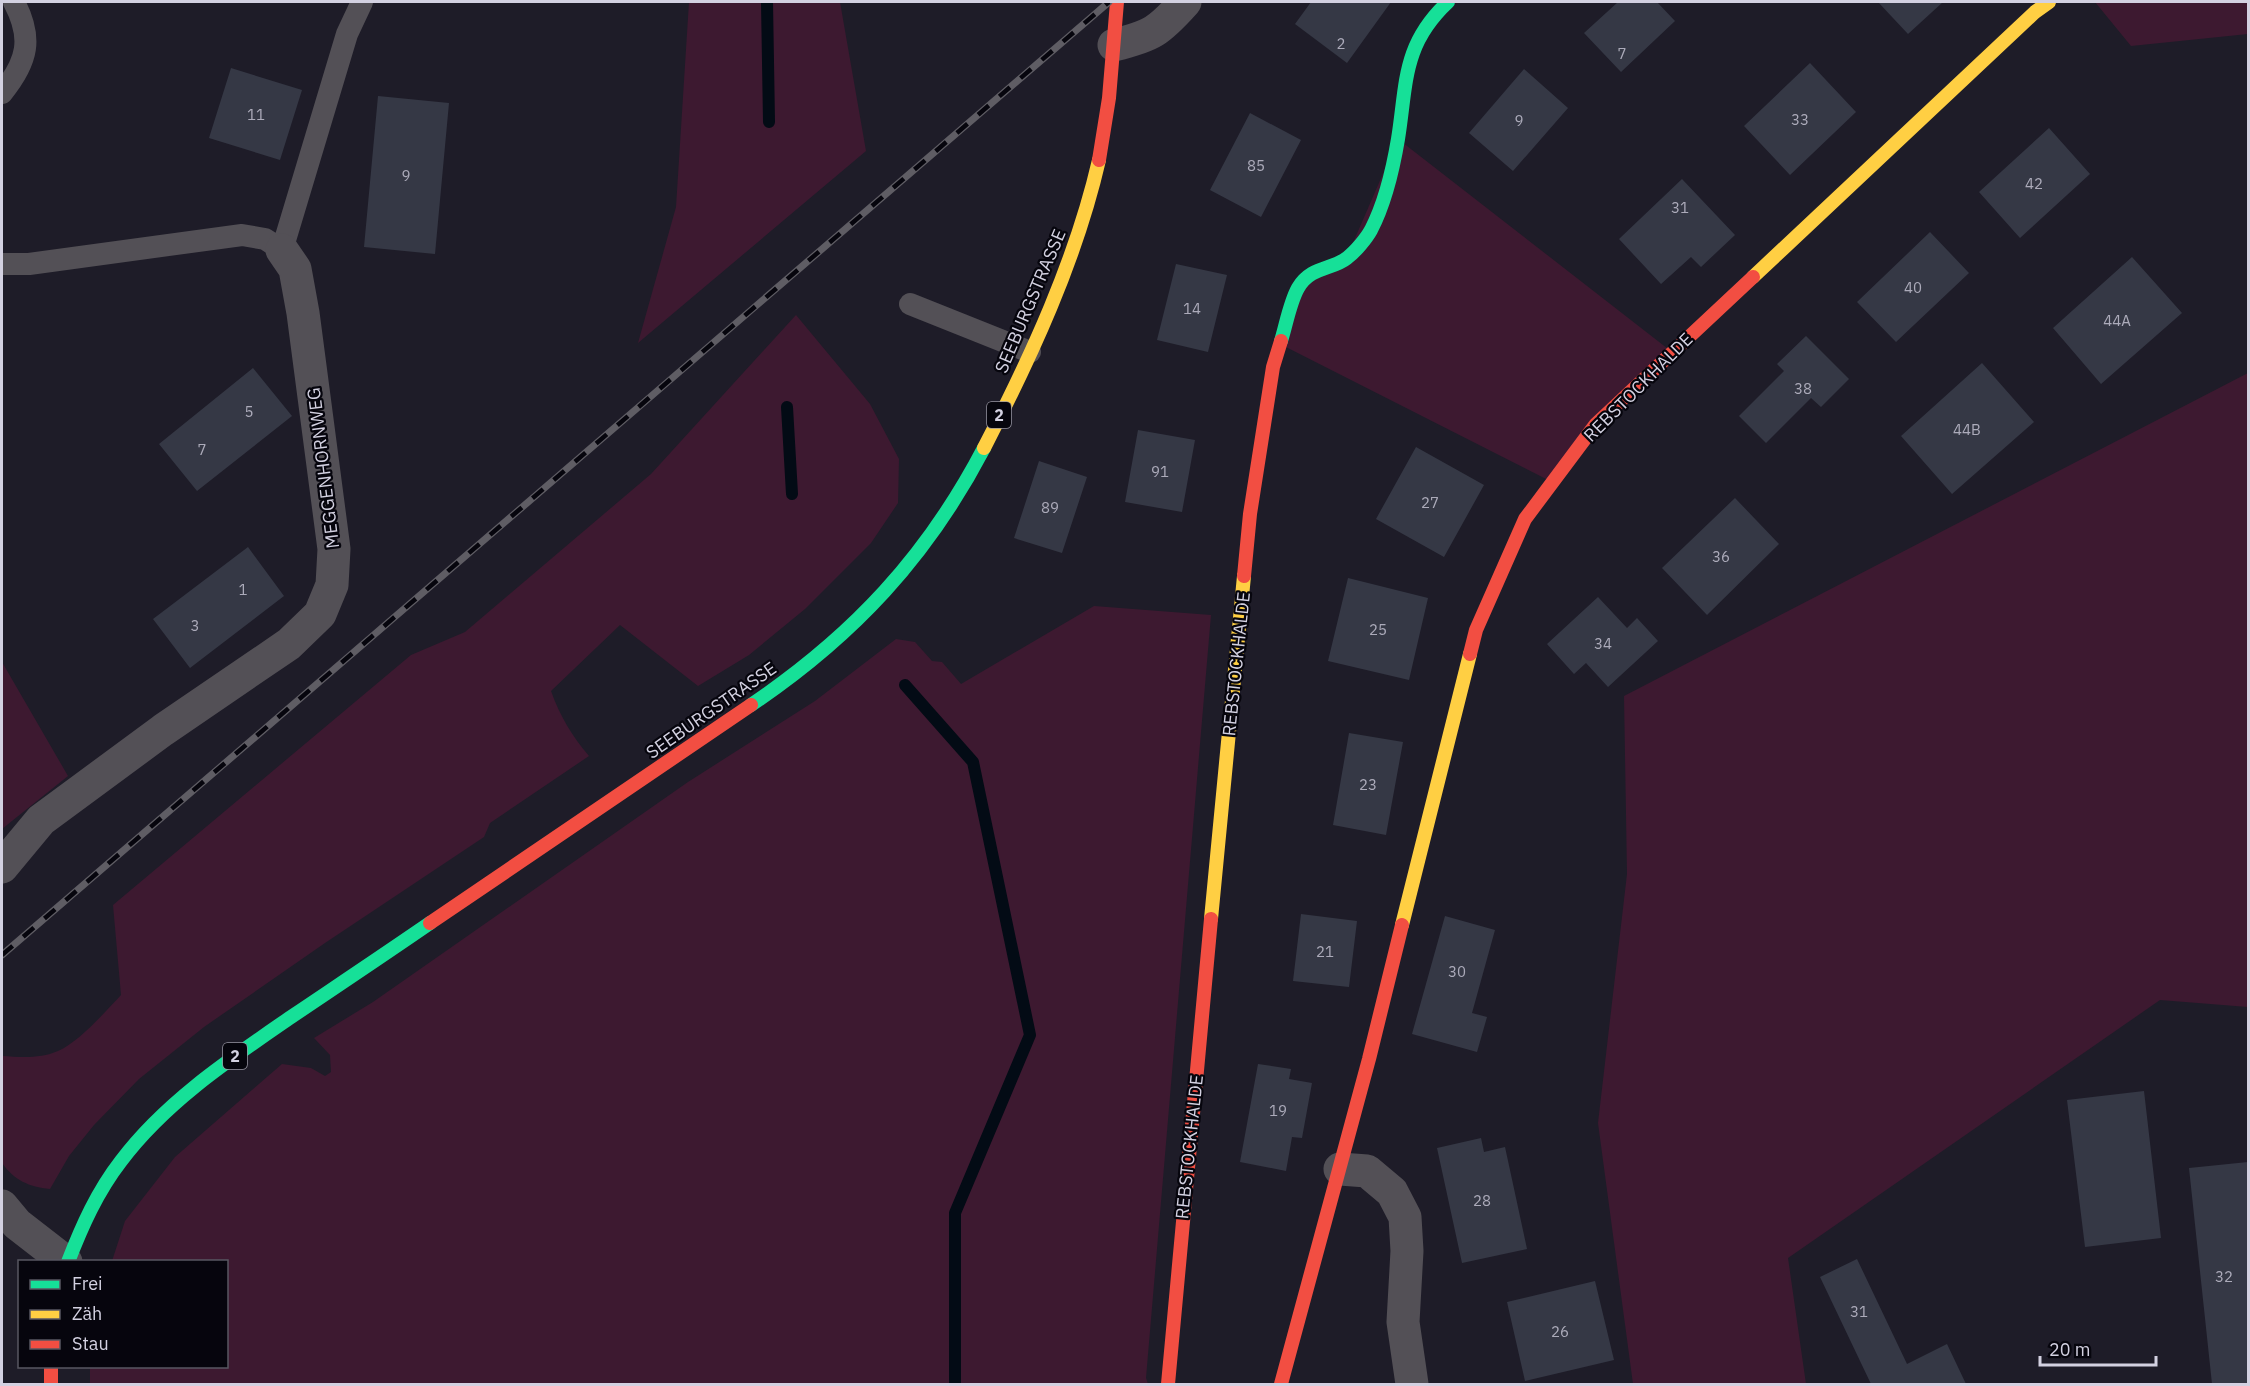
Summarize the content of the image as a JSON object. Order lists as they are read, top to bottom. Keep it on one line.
{"streets":{"street":["SEEBURGSTRASSE","REBSTOCKHALDE","2","MEGGENHORNWEG"]},"house_numbers":["2","7","11","33","9","85","9","42","31","40","14","44A","38","5","44B","7","91","27","89","36","1","3","25","34","23","21","30","19","28","32","31","26"],"legend":["Frei","Zäh","Stau"],"scale_bar":"20 m"}
